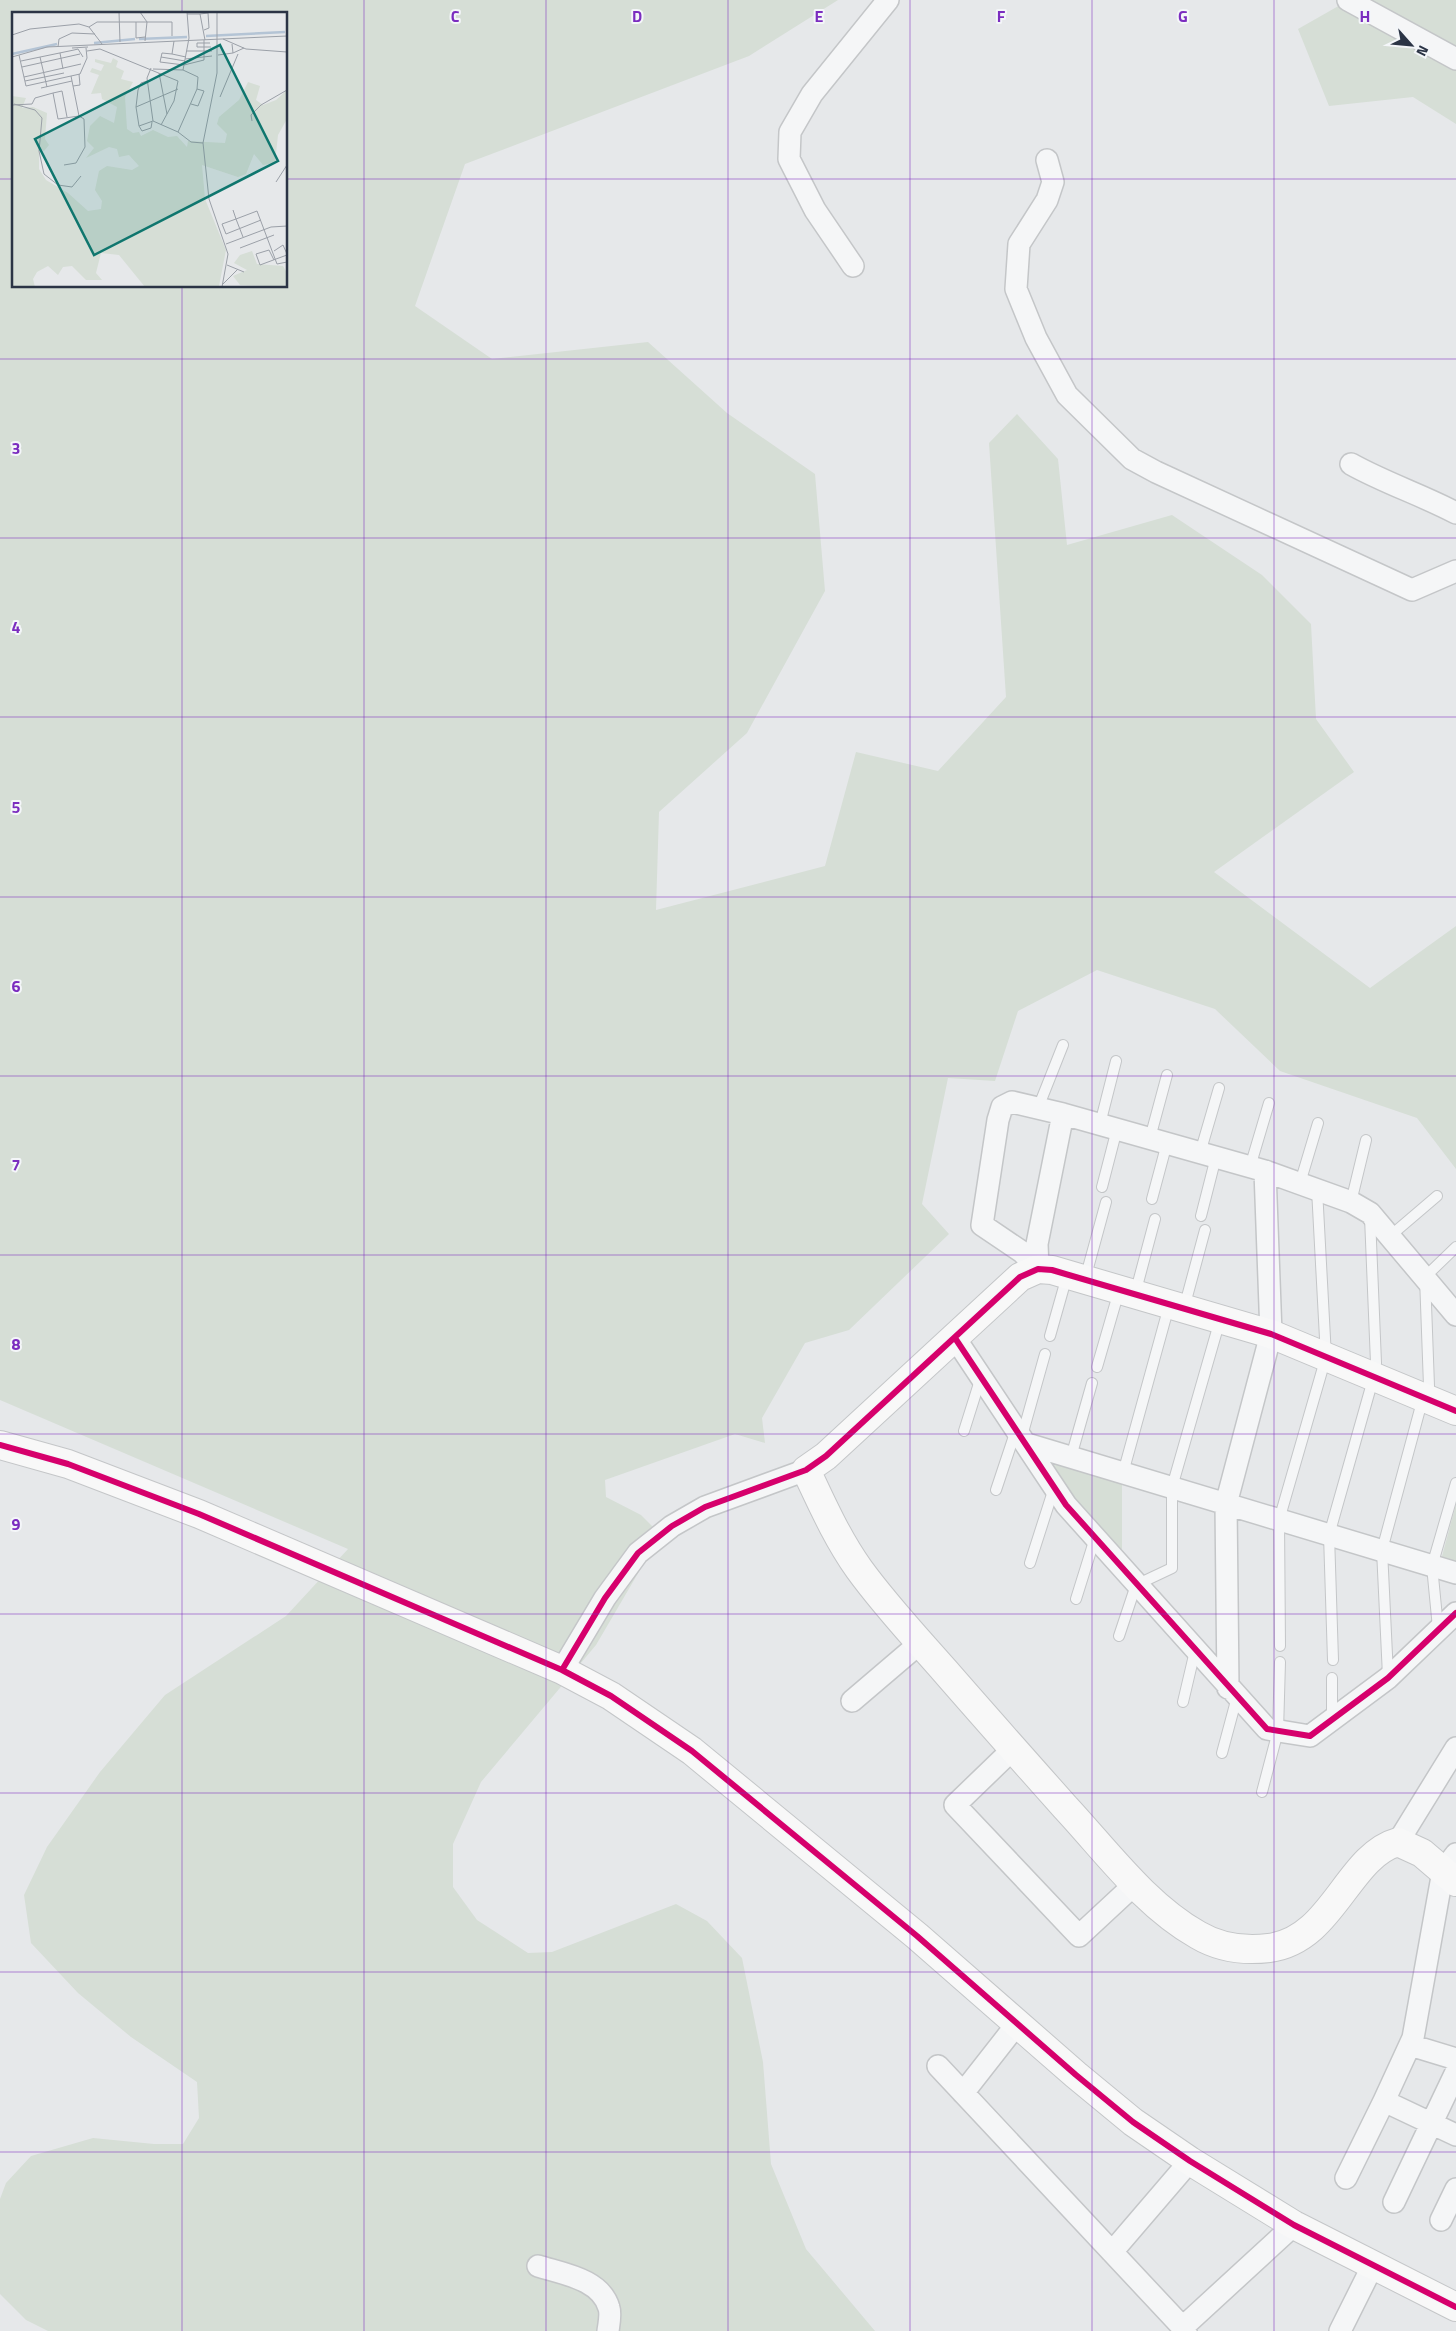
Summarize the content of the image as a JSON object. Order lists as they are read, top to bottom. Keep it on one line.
{"north":"bottom right","grid":{"columns":["C","D","E","F","G","H"],"rows":["3","4","5","6","7","8","9"]}}
